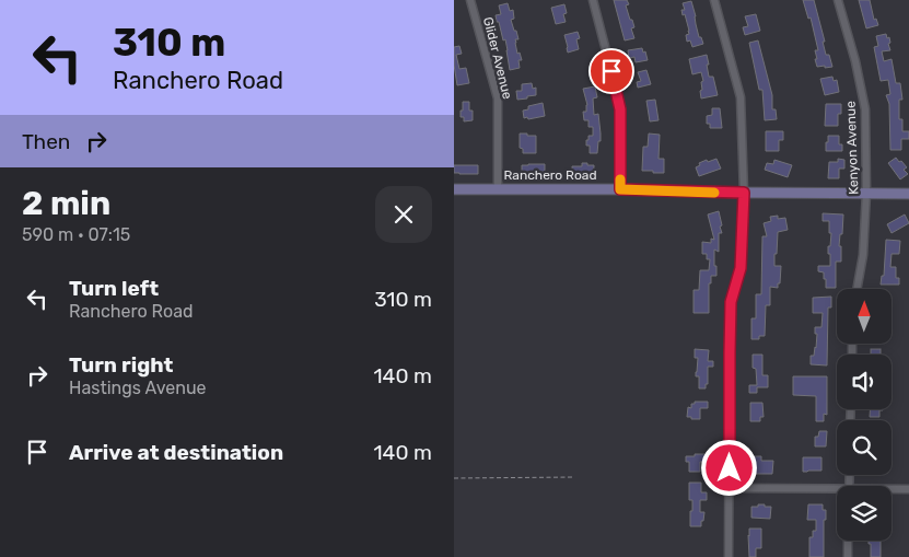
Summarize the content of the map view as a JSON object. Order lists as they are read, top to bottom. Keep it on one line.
{"streets":{"main road":["Ranchero Road"],"street":["Glider Avenue","Kenyon Avenue"]},"crossings":[["Glider Avenue","Ranchero Road"],["Kenyon Avenue","Ranchero Road"]],"north":"top","page":{"turn":["310 m","Ranchero Road"],"then":"Then","heading":["2 min","590 m · 07:15"],"list":[{"name":"Turn left","note":"Ranchero Road","value":"310 m"},{"name":"Turn right","note":"Hastings Avenue","value":"140 m"},{"name":"Arrive at destination","value":"140 m"}]}}
